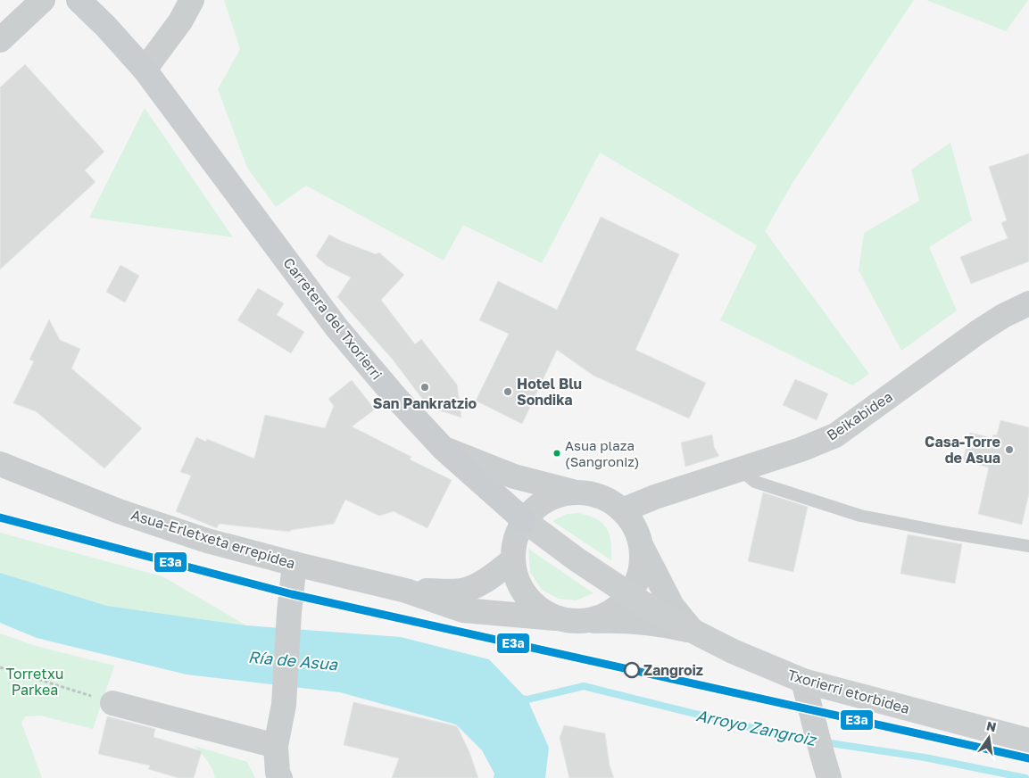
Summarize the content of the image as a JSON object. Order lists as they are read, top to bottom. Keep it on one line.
{"streets":{"main road":["Carretera del Txorierri"],"street":["Beikabidea","Asua-Erletxeta errepidea","Txorierri etorbidea"]},"crossings":[["Carretera del Txorierri","Txorierri etorbidea"]],"water":["Ría de Asua","Arroyo Zangroiz"],"parks":["Torretxu Parkea"],"places":["San Pankratzio","Hotel Blu Sondika","Casa-Torre de Asua","Asua plaza (Sangroniz)","Zangroiz"],"lines":["transit line E3a"],"north":"top"}
